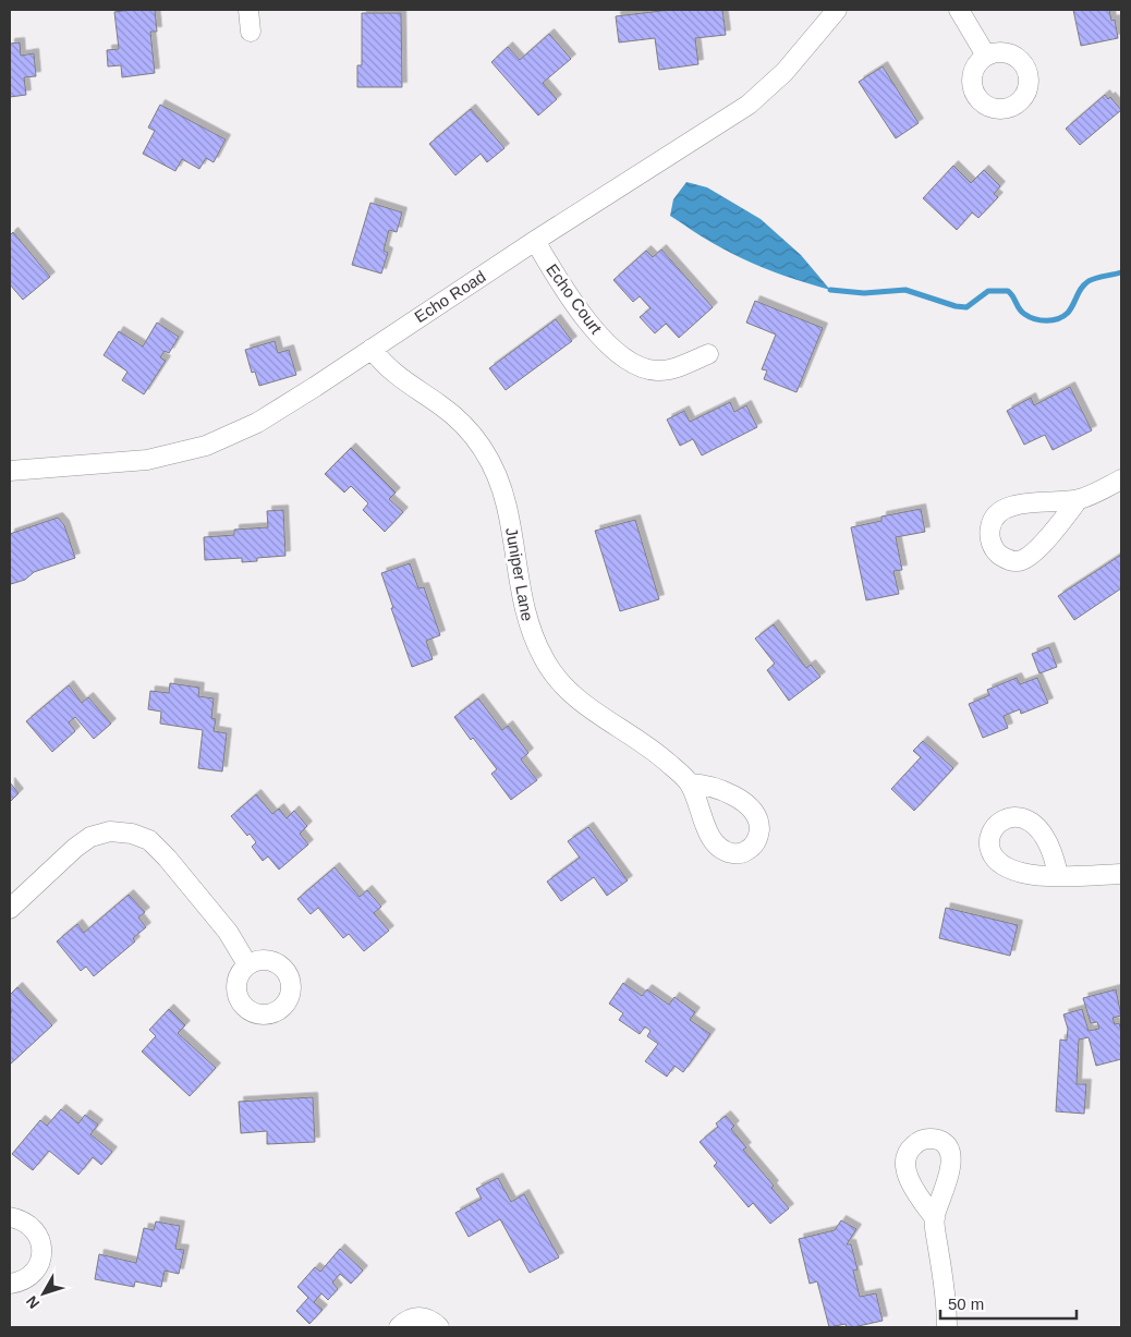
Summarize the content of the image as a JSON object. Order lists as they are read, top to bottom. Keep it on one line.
{"streets":{"street":["Echo Road","Echo Court","Juniper Lane"]},"crossings":[["Echo Road","Echo Court"],["Echo Road","Juniper Lane"]],"scale_bar":"50 m","north":"bottom left"}
